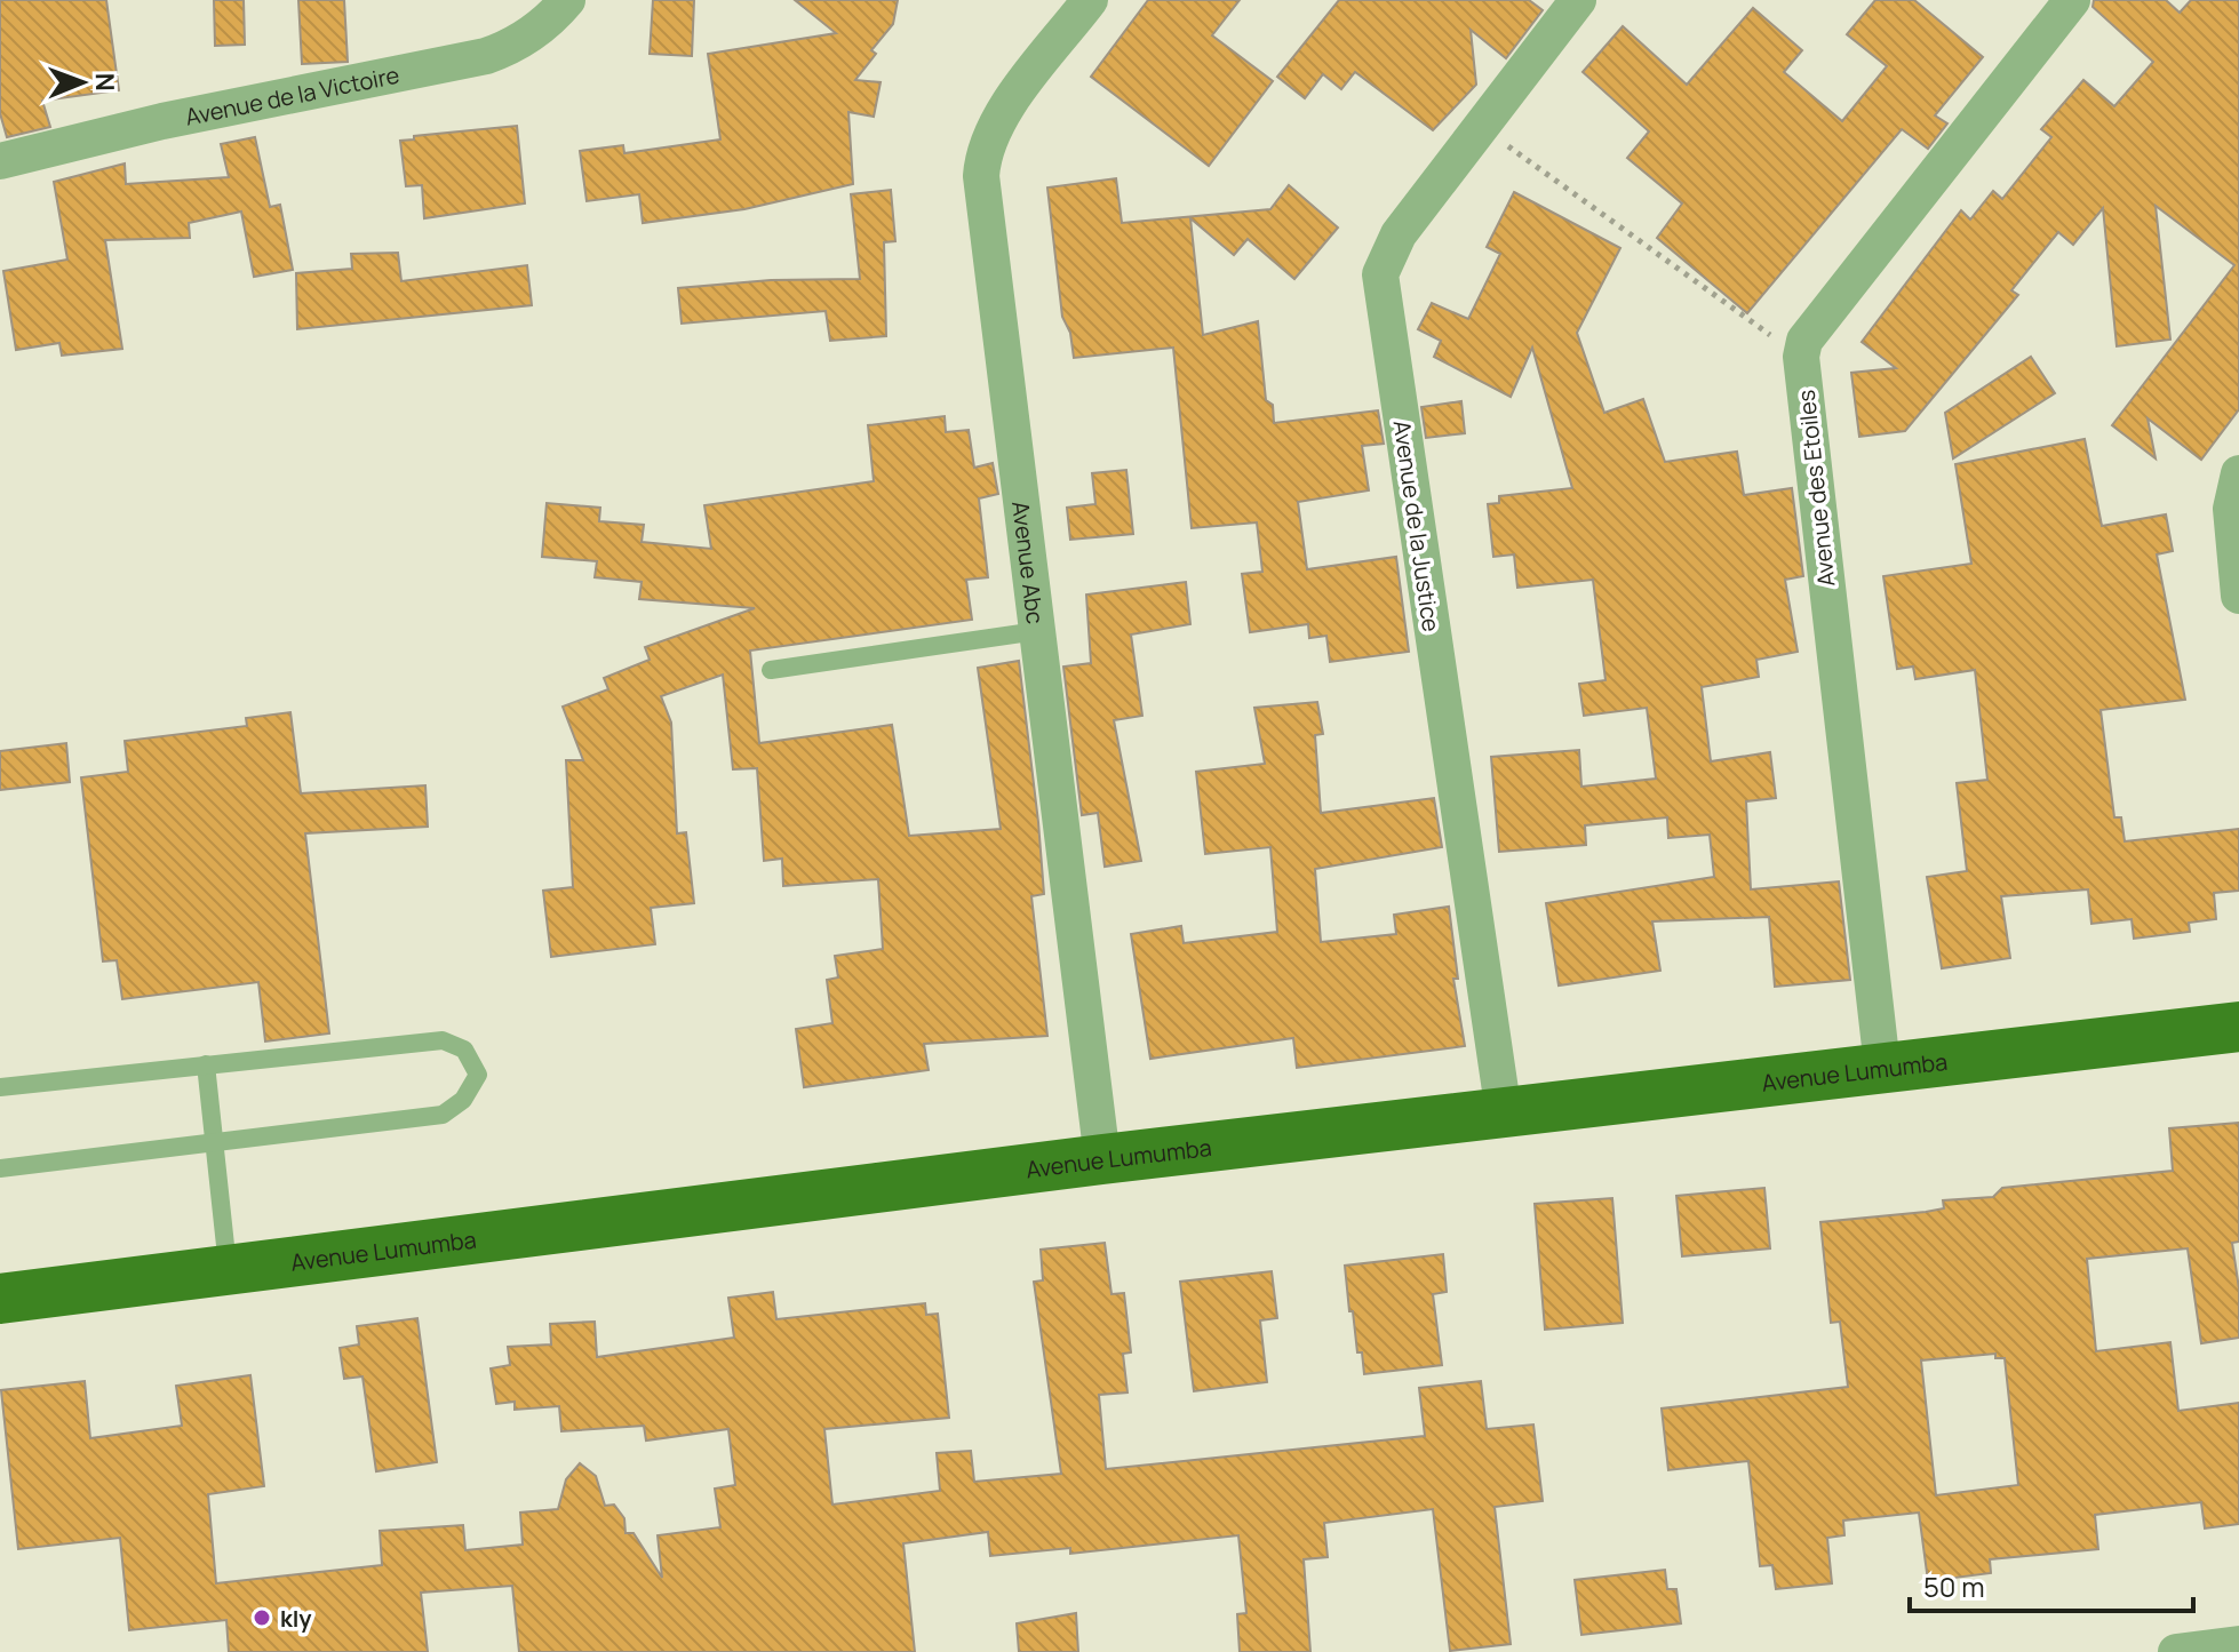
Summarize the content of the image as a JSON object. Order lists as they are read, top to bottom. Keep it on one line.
{"streets":{"highway":["Avenue Lumumba"],"street":["Avenue de la Victoire","Avenue des Etoiles","Avenue de la Justice","Avenue Abc"]},"crossings":[["Avenue des Etoiles","Avenue Lumumba"],["Avenue de la Justice","Avenue Lumumba"],["Avenue Abc","Avenue Lumumba"]],"places":["kly"],"scale_bar":"50 m","north":"right"}
